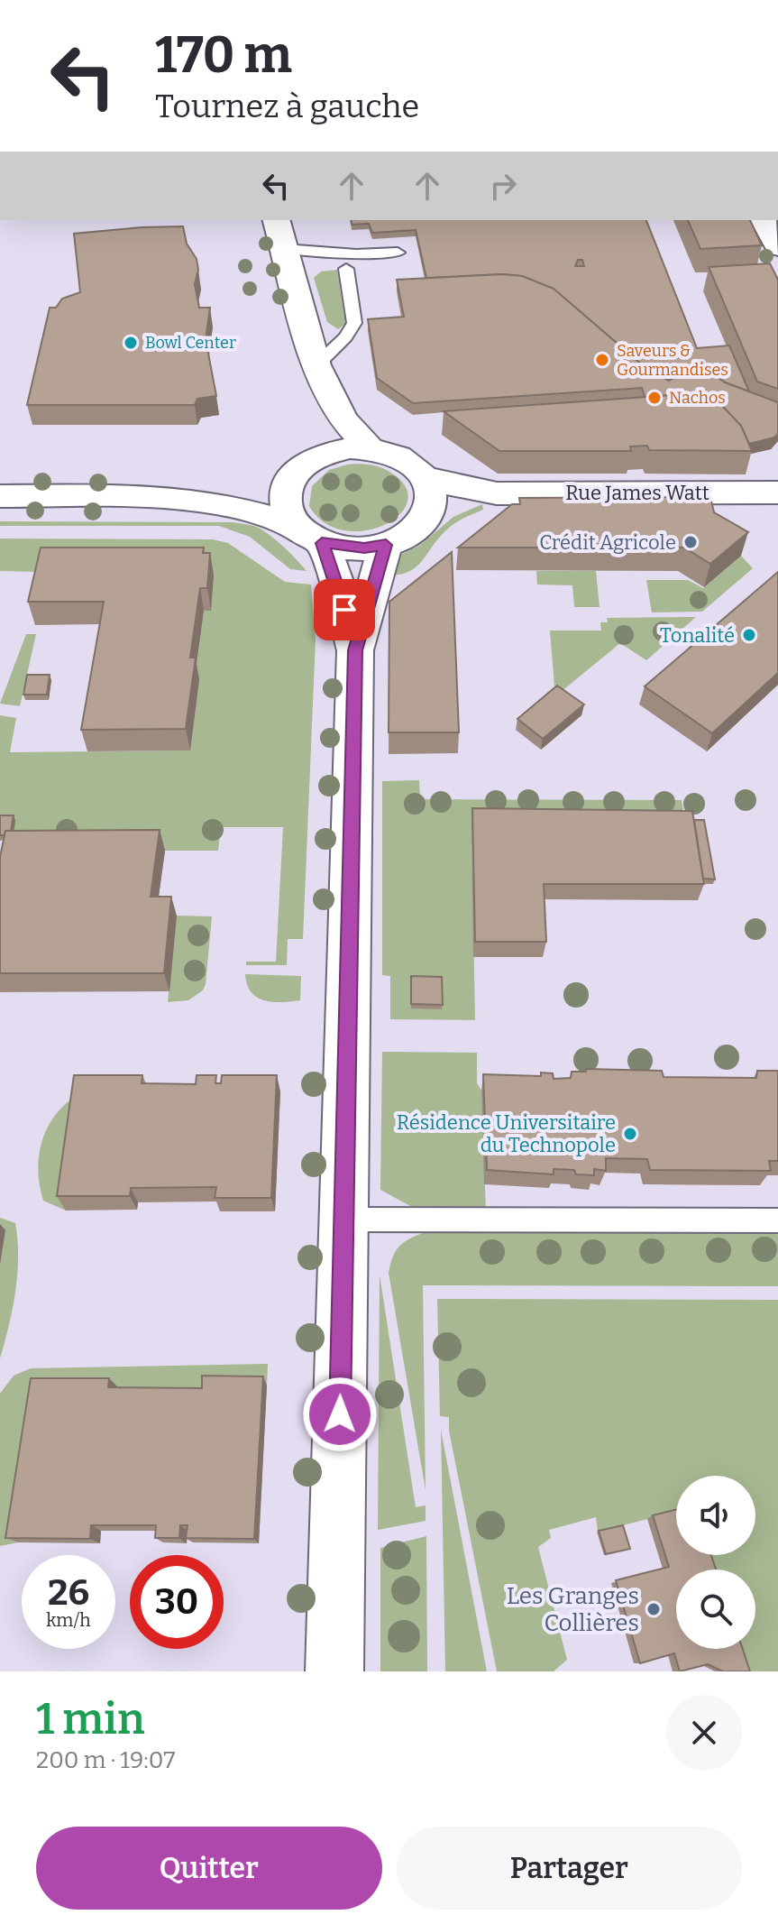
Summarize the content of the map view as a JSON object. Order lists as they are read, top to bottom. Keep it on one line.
{"streets":{"street":["Rue James Watt"]},"places":["Bowl Center","Saveurs & Gourmandises","Nachos","Crédit Agricole","Tonalité","Résidence Universitaire du Technopole","Les Granges Collières"],"page":{"turn":["170 m","Tournez à gauche"],"speed":"26 km/h","limit":"30","heading":["1 min","200 m · 19:07"],"buttons":["Quitter","Partager"]}}
